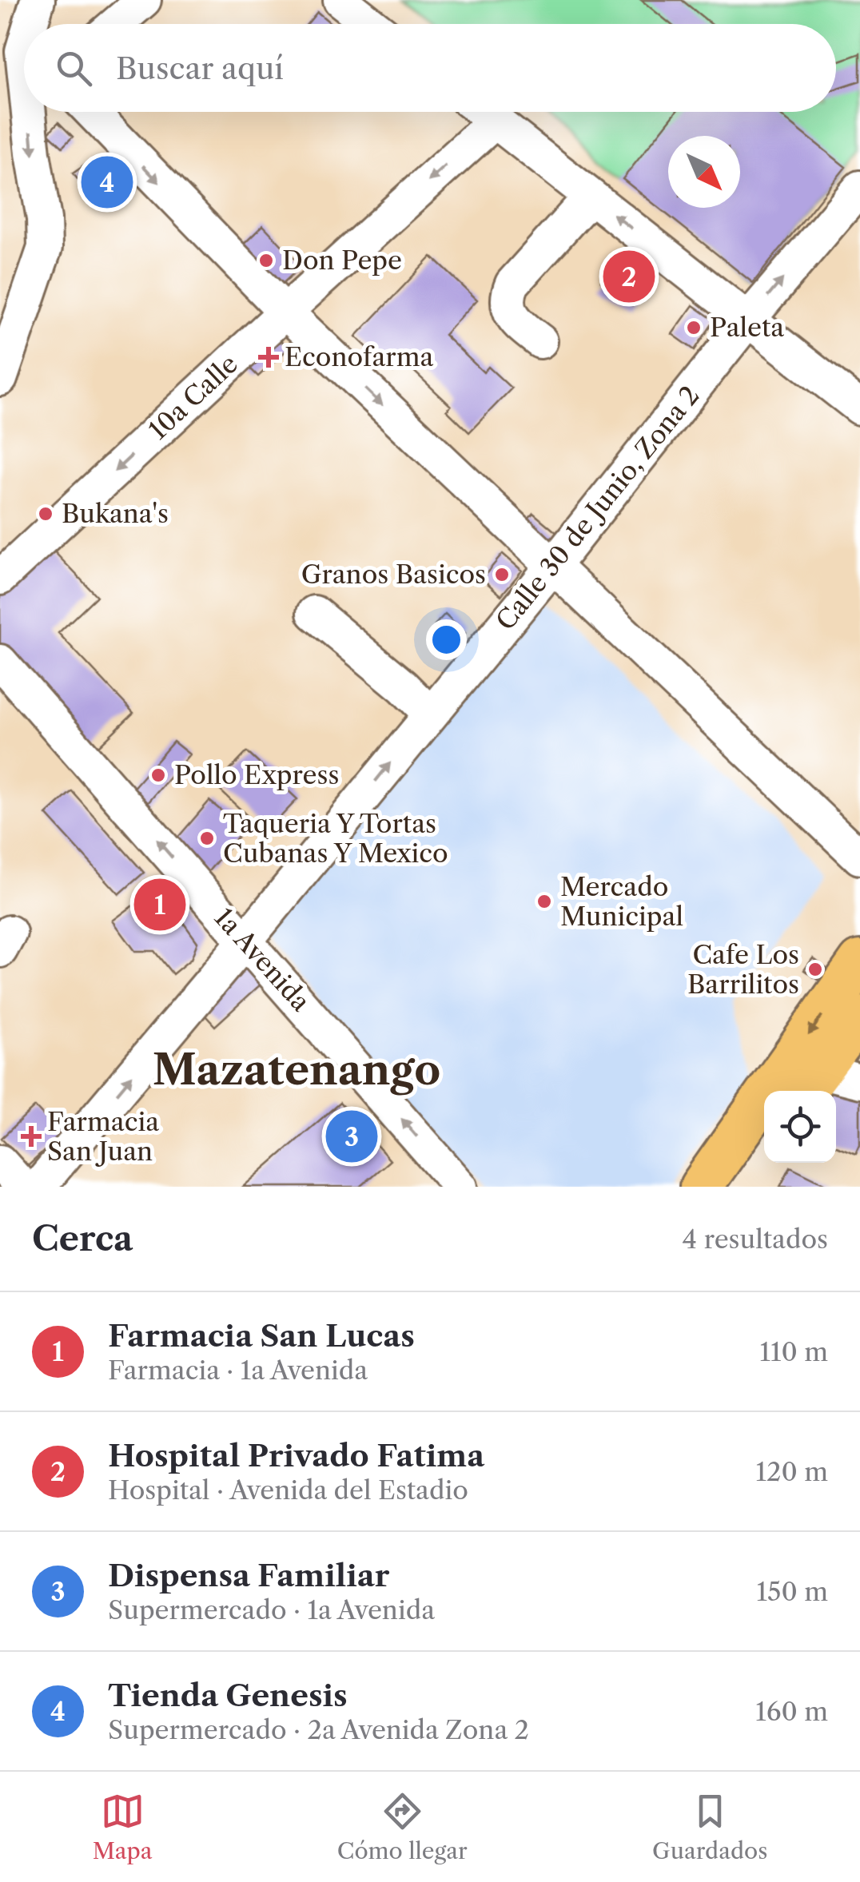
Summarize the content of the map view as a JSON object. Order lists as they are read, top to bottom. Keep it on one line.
{"streets":{"street":["10a Calle","Calle 30 de Junio, Zona 2","1a Avenida"]},"crossings":[["Calle 30 de Junio, Zona 2","1a Avenida"]],"one_way":["10a Calle","Calle 30 de Junio, Zona 2","1a Avenida"],"districts":["Mazatenango"],"places":{"other":["Don Pepe","Paleta","Bukana's","Granos Basicos","Pollo Express","Taqueria Y Tortas Cubanas Y Mexico","Mercado Municipal","Cafe Los Barrilitos"],"health":["Econofarma","Farmacia San Juan"]},"north":"bottom right","page":{"search":"Buscar aquí","pins":["4","2","1","3"],"heading":["Cerca","4 resultados"],"list":[{"mark":"1","name":"Farmacia San Lucas","note":"Farmacia · 1a Avenida","value":"110 m"},{"mark":"2","name":"Hospital Privado Fatima","note":"Hospital · Avenida del Estadio","value":"120 m"},{"mark":"3","name":"Dispensa Familiar","note":"Supermercado · 1a Avenida","value":"150 m"},{"mark":"4","name":"Tienda Genesis","note":"Supermercado · 2a Avenida Zona 2","value":"160 m"}],"nav":["Mapa","Cómo llegar","Guardados"]}}
